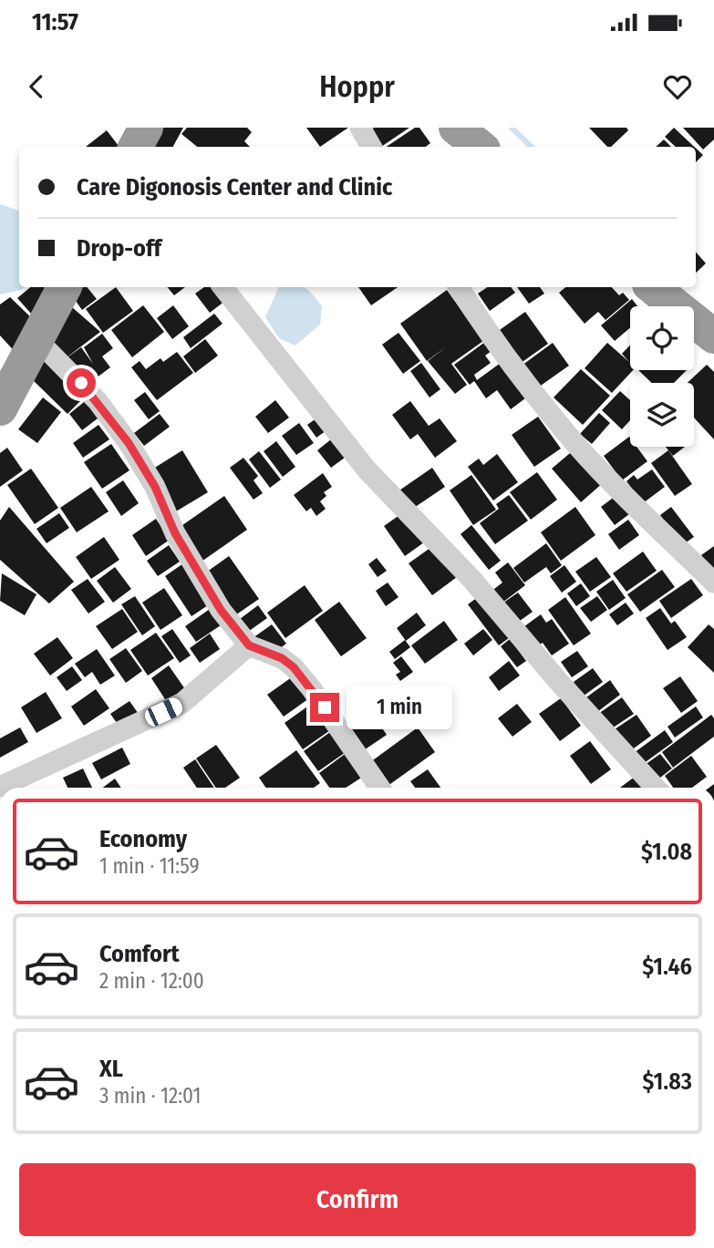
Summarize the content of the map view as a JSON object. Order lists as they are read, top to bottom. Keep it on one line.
{"page":{"status":"11:57","header":"Hoppr","banner":["Care Digonosis Center and Clinic","Drop-off"],"bubble":"1 min","list":[{"name":"Economy","note":"1 min · 11:59","value":"$1.08"},{"name":"Comfort","note":"2 min · 12:00","value":"$1.46"},{"name":"XL","note":"3 min · 12:01","value":"$1.83"}],"buttons":"Confirm"}}
